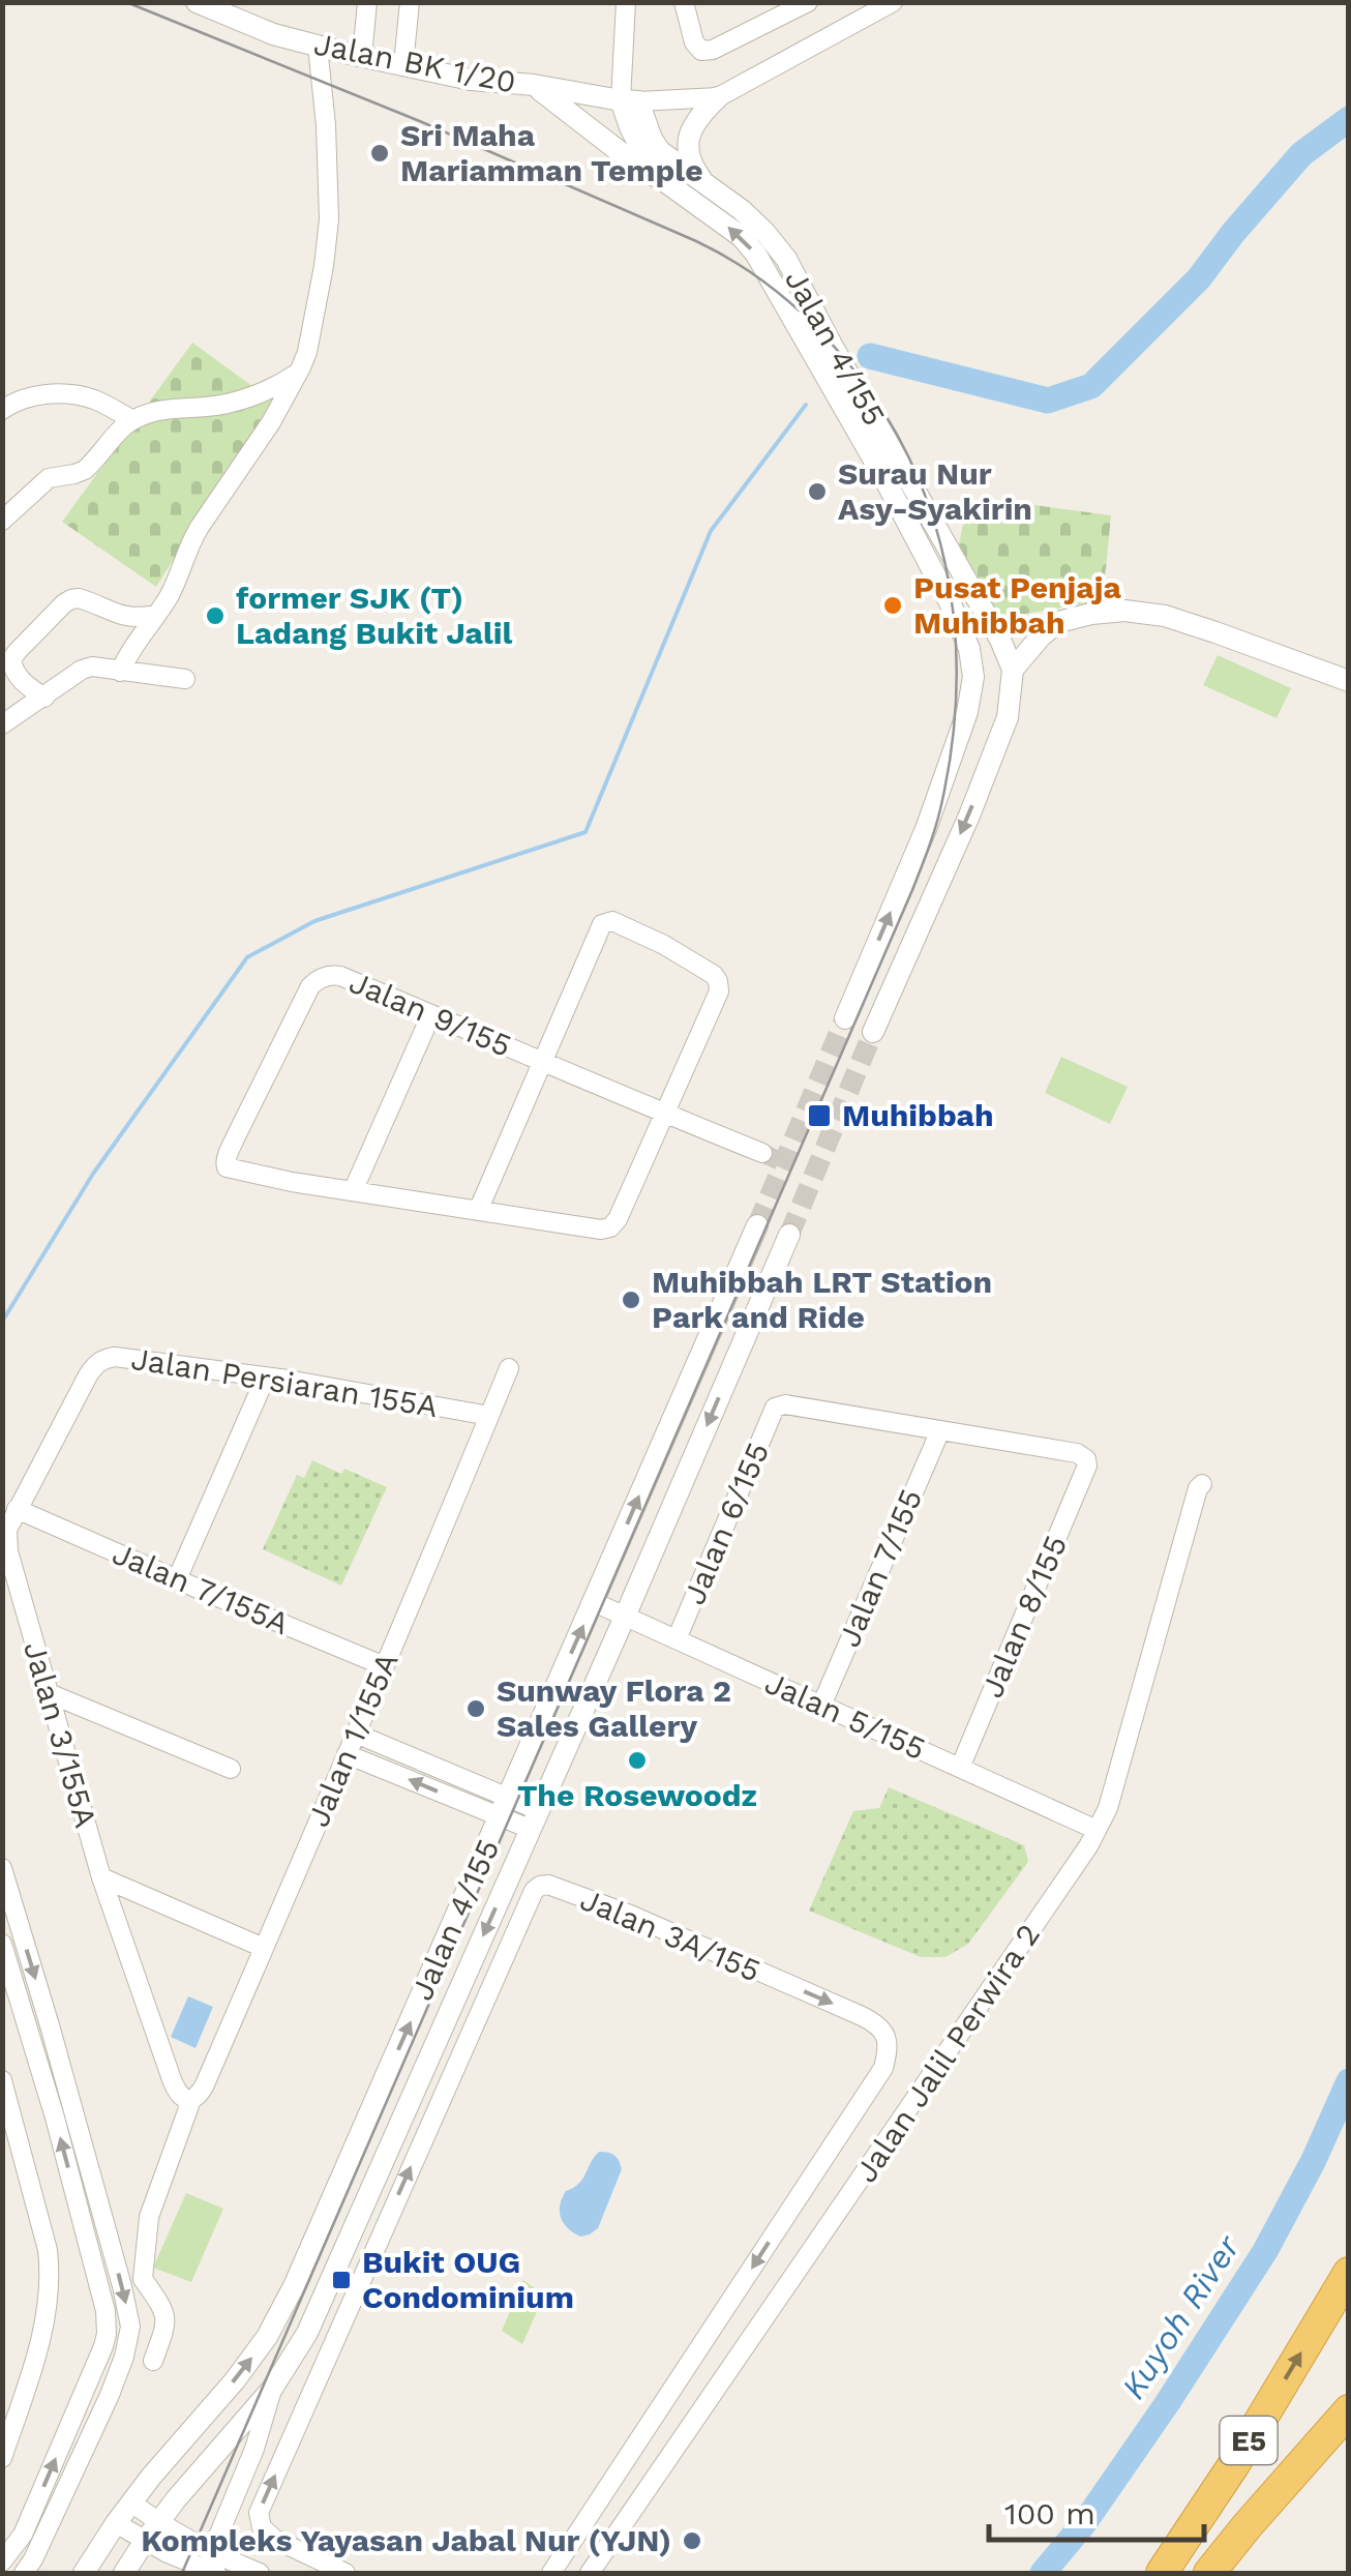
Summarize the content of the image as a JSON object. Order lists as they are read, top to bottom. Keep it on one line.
{"streets":{"highway":["E5"],"street":["Jalan BK 1/20","Jalan 4/155","Jalan 9/155","Jalan Persiaran 155A","Jalan 6/155","Jalan 7/155","Jalan 7/155A","Jalan 8/155","Jalan 5/155","Jalan 3/155A","Jalan 1/155A","Jalan 3A/155","Jalan Jalil Perwira 2"]},"crossings":[["Jalan BK 1/20","Jalan 4/155"],["Jalan 4/155","Jalan 5/155"],["Jalan Persiaran 155A","Jalan 3/155A"],["Jalan Persiaran 155A","Jalan 1/155A"],["Jalan 6/155","Jalan 7/155"],["Jalan 6/155","Jalan 8/155"],["Jalan 6/155","Jalan 5/155"],["Jalan 7/155","Jalan 8/155"],["Jalan 7/155","Jalan 5/155"],["Jalan 7/155A","Jalan 3/155A"],["Jalan 7/155A","Jalan 1/155A"],["Jalan 8/155","Jalan 5/155"],["Jalan 5/155","Jalan Jalil Perwira 2"],["Jalan 3/155A","Jalan 1/155A"]],"water":["Kuyoh River"],"places":{"other":["Sri Maha Mariamman Temple","Surau Nur Asy-Syakirin","Pusat Penjaja Muhibbah","former SJK (T) Ladang Bukit Jalil","Muhibbah LRT Station Park and Ride","Sunway Flora 2 Sales Gallery","The Rosewoodz","Kompleks Yayasan Jabal Nur (YJN)"],"transit":["Muhibbah","Bukit OUG Condominium"]},"scale_bar":"100 m"}
